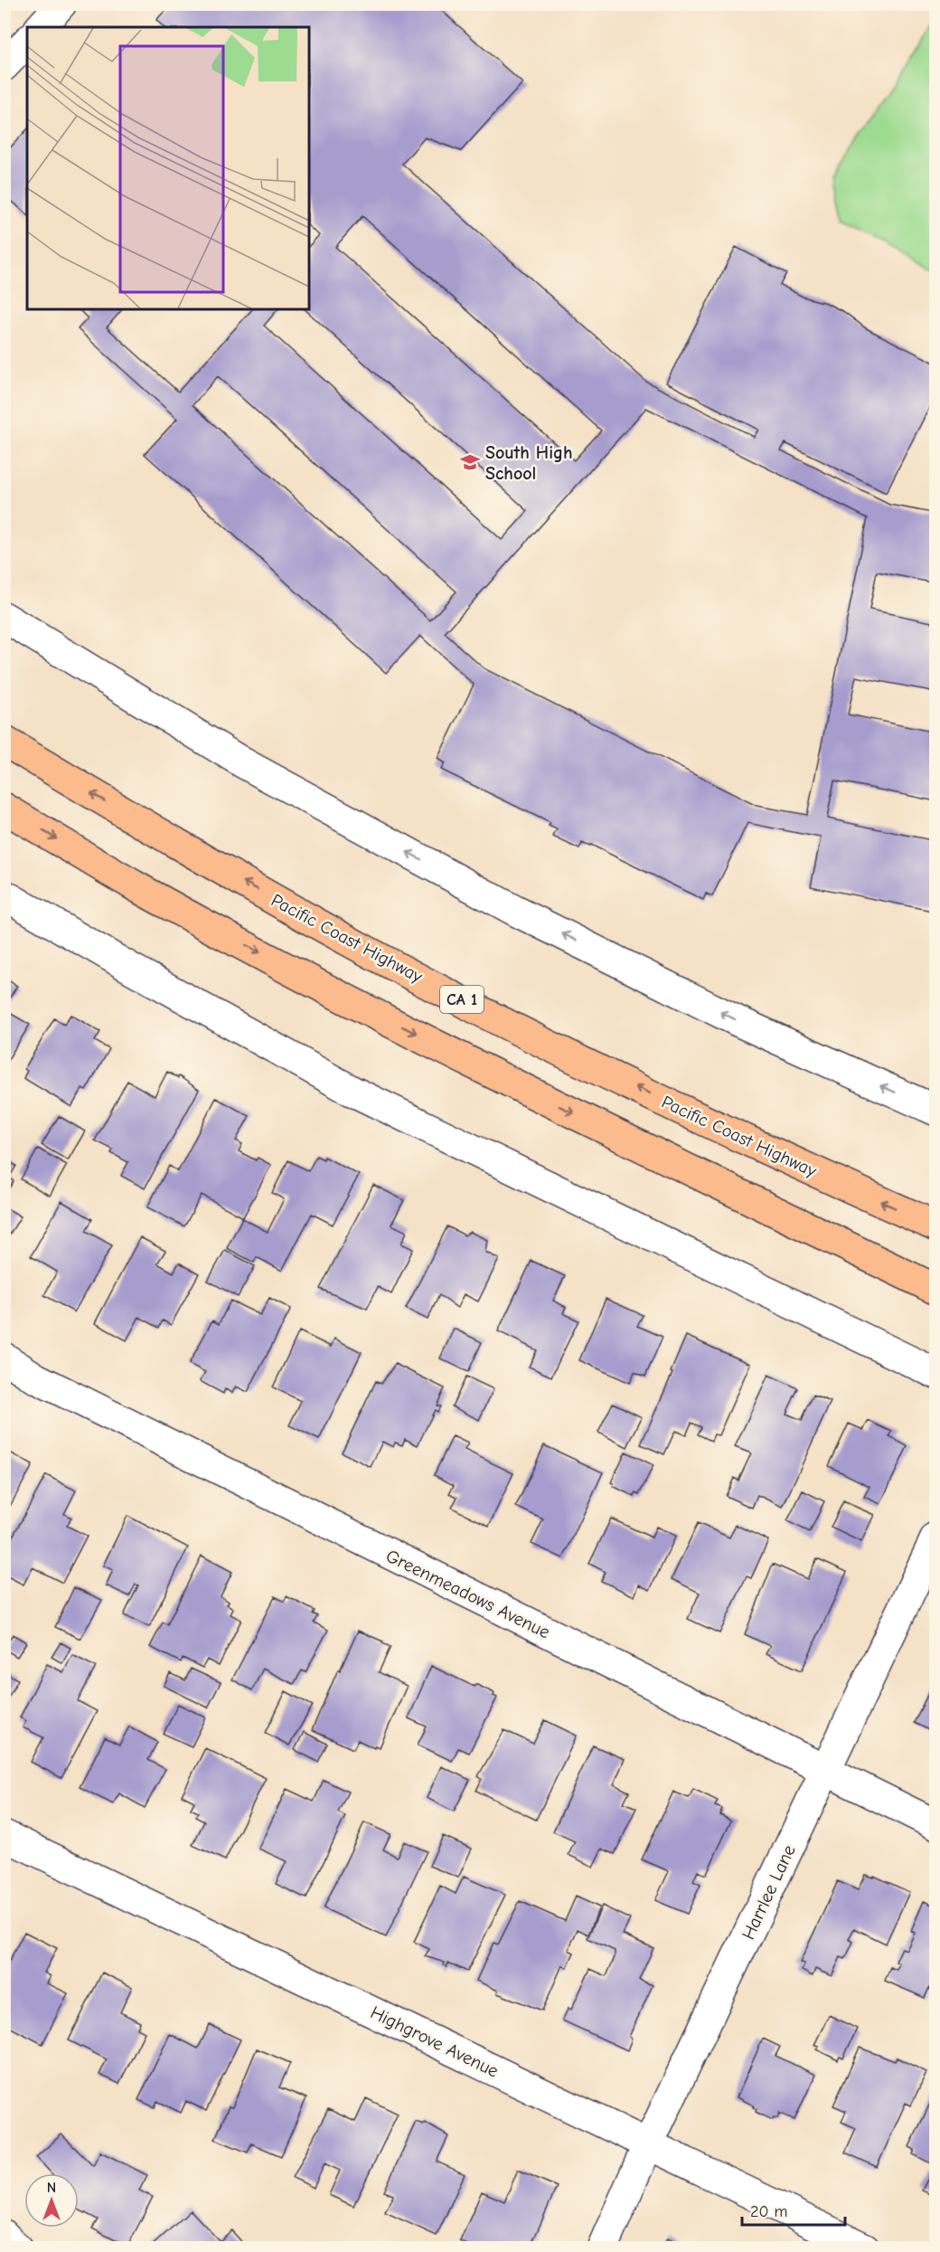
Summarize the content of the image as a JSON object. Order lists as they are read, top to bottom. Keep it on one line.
{"streets":{"highway":["Pacific Coast Highway","CA 1"],"street":["Greenmeadows Avenue","Harrlee Lane","Highgrove Avenue"]},"crossings":[["Greenmeadows Avenue","Harrlee Lane"],["Harrlee Lane","Highgrove Avenue"]],"places":{"school or university":["South High School"]},"scale_bar":"20 m","north":"top"}
